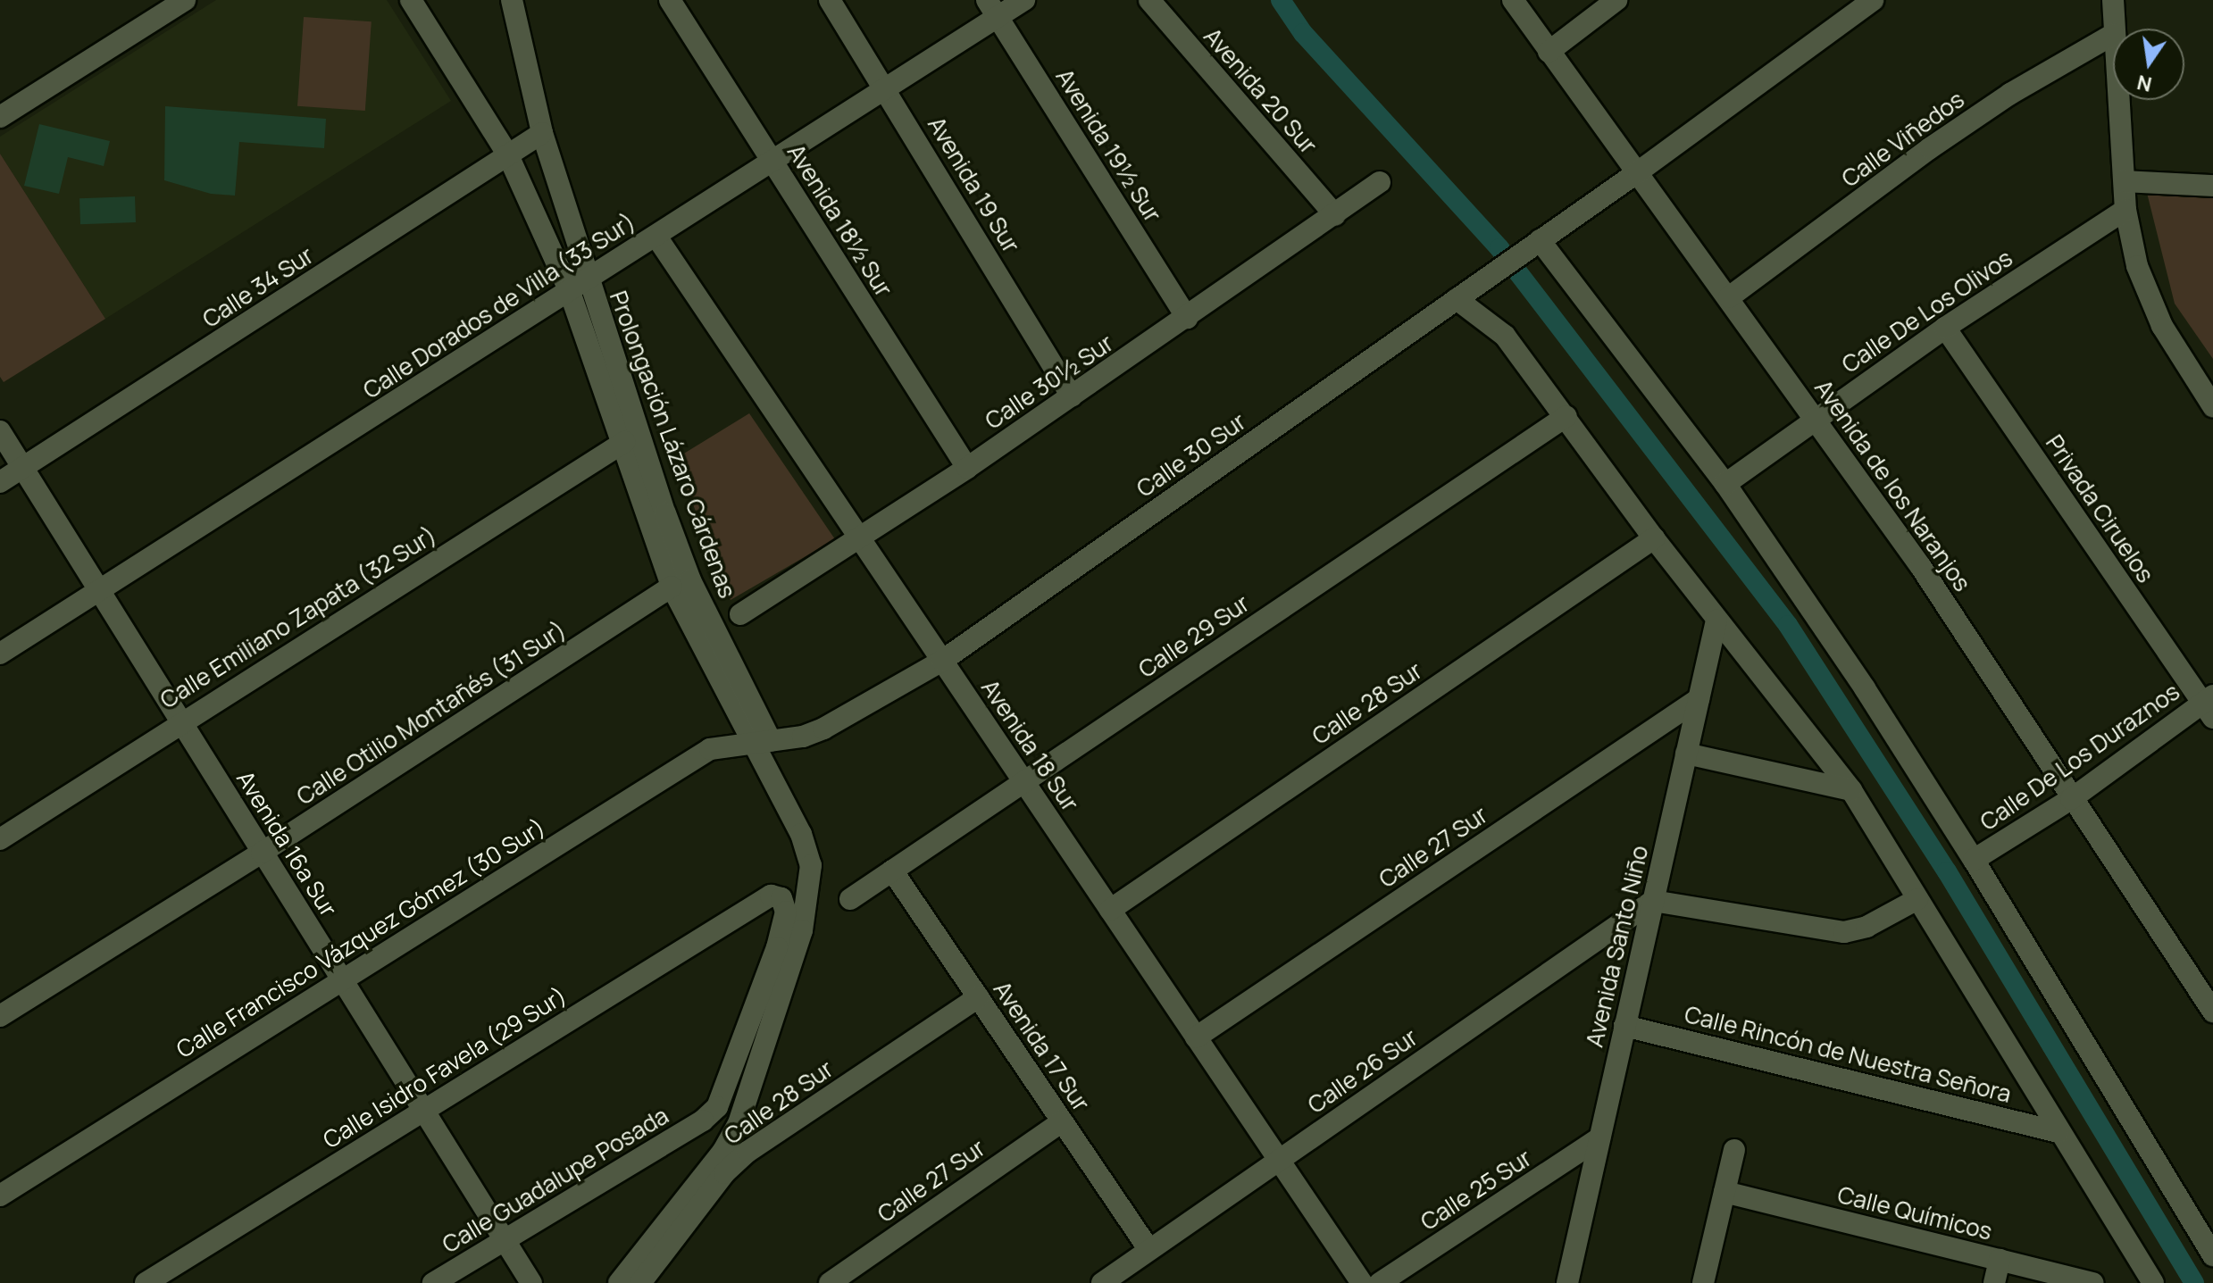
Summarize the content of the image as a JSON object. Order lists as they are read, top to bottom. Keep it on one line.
{"streets":{"street":["Avenida 20 Sur","Calle Viñedos","Avenida 19½ Sur","Avenida 19 Sur","Avenida 18½ Sur","Calle 34 Sur","Calle Dorados de Villa (33 Sur)","Calle De Los Olivos","Calle 30½ Sur","Prolongación Lázaro Cárdenas","Calle 30 Sur","Avenida de los Naranjos","Privada Ciruelos","Calle Emiliano Zapata (32 Sur)","Calle 29 Sur","Calle 28 Sur","Calle Otilio Montañés (31 Sur)","Avenida 18 Sur","Calle De Los Duraznos","Avenida 16a Sur","Calle 27 Sur","Calle Francisco Vázquez Gómez (30 Sur)","Avenida Santo Niño","Avenida 17 Sur","Calle Rincón de Nuestra Señora","Calle Isidro Favela (29 Sur)","Calle 26 Sur","Calle Guadalupe Posada","Calle 25 Sur","Calle Químicos"]},"crossings":[["Avenida 20 Sur","Calle 30½ Sur"],["Calle Viñedos","Avenida de los Naranjos"],["Avenida 19½ Sur","Calle Dorados de Villa (33 Sur)"],["Avenida 19½ Sur","Calle 30½ Sur"],["Avenida 19 Sur","Calle Dorados de Villa (33 Sur)"],["Avenida 19 Sur","Calle 30½ Sur"],["Avenida 18½ Sur","Calle Dorados de Villa (33 Sur)"],["Avenida 18½ Sur","Calle 30½ Sur"],["Calle 34 Sur","Avenida 16a Sur"],["Calle Dorados de Villa (33 Sur)","Prolongación Lázaro Cárdenas"],["Calle Dorados de Villa (33 Sur)","Avenida 18 Sur"],["Calle Dorados de Villa (33 Sur)","Avenida 16a Sur"],["Calle De Los Olivos","Avenida de los Naranjos"],["Calle De Los Olivos","Privada Ciruelos"],["Calle 30½ Sur","Avenida 18 Sur"],["Prolongación Lázaro Cárdenas","Calle 30 Sur"],["Prolongación Lázaro Cárdenas","Calle Emiliano Zapata (32 Sur)"],["Prolongación Lázaro Cárdenas","Calle Otilio Montañés (31 Sur)"],["Prolongación Lázaro Cárdenas","Calle Francisco Vázquez Gómez (30 Sur)"],["Calle 30 Sur","Avenida de los Naranjos"],["Calle 30 Sur","Avenida 18 Sur"],["Calle 30 Sur","Calle Francisco Vázquez Gómez (30 Sur)"],["Avenida de los Naranjos","Calle De Los Duraznos"],["Privada Ciruelos","Calle De Los Duraznos"],["Calle Emiliano Zapata (32 Sur)","Avenida 16a Sur"],["Calle 29 Sur","Avenida 18 Sur"],["Calle 29 Sur","Avenida 17 Sur"],["Calle 28 Sur","Avenida 18 Sur"],["Calle 28 Sur","Avenida 17 Sur"],["Calle Otilio Montañés (31 Sur)","Avenida 16a Sur"],["Avenida 18 Sur","Calle 27 Sur"],["Avenida 18 Sur","Calle 26 Sur"],["Avenida 16a Sur","Calle Francisco Vázquez Gómez (30 Sur)"],["Avenida 16a Sur","Calle Isidro Favela (29 Sur)"],["Avenida 16a Sur","Calle Guadalupe Posada"],["Calle 27 Sur","Avenida Santo Niño"],["Calle 27 Sur","Avenida 17 Sur"],["Avenida Santo Niño","Calle Rincón de Nuestra Señora"],["Avenida Santo Niño","Calle 26 Sur"],["Avenida Santo Niño","Calle 25 Sur"],["Avenida 17 Sur","Calle 26 Sur"],["Calle Isidro Favela (29 Sur)","Calle Guadalupe Posada"]],"north":"bottom"}
